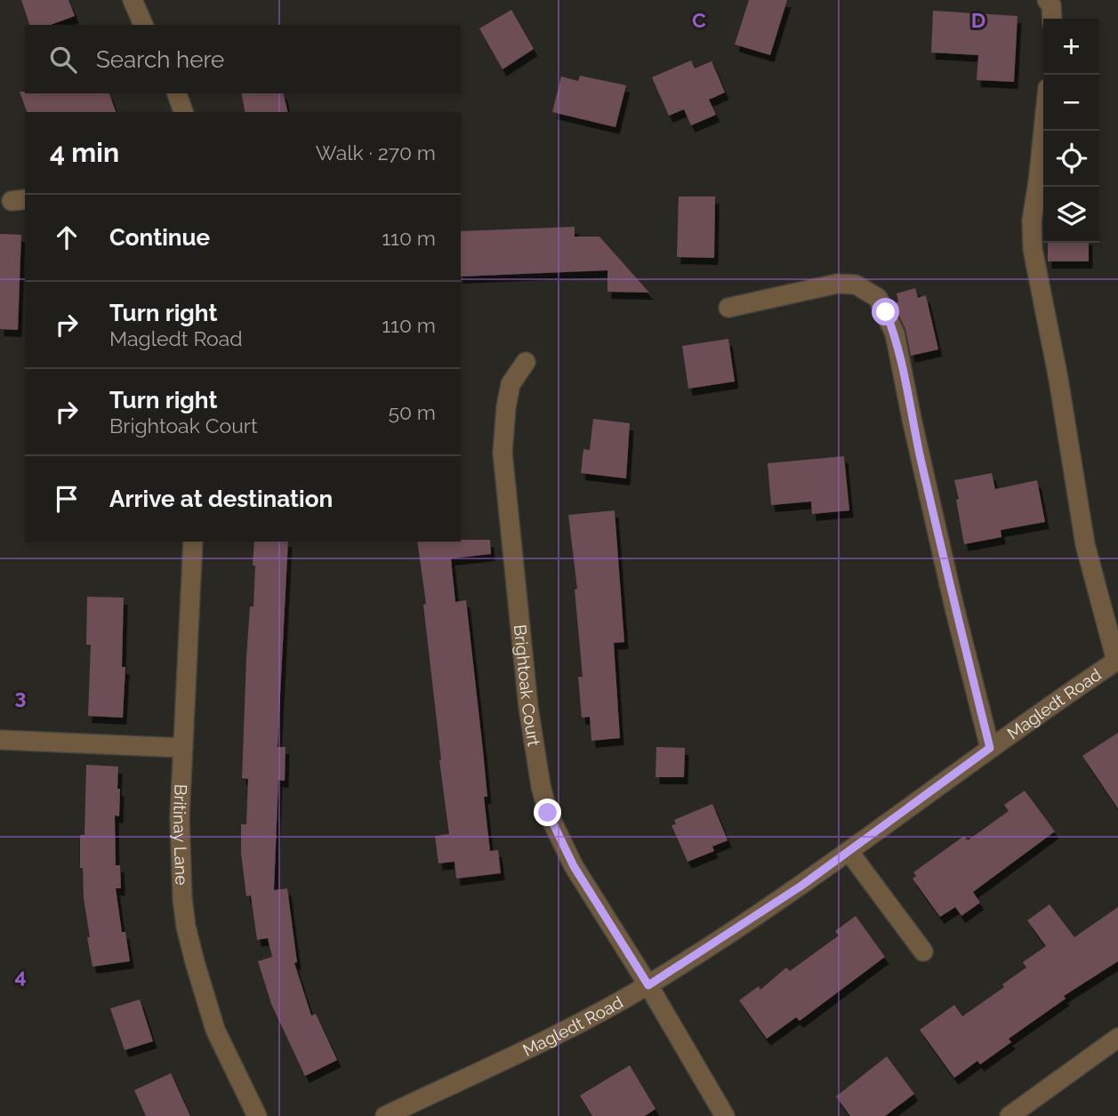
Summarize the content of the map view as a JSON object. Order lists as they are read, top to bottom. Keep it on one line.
{"streets":{"street":["Brightoak Court","Magledt Road","Britinay Lane"]},"crossings":[["Brightoak Court","Magledt Road"]],"page":{"map_buttons":["+","−"],"search":"Search here","heading":["4 min","Walk · 270 m"],"list":[["Continue","110 m"],["Turn right","Magledt Road","110 m"],["Turn right","Brightoak Court","50 m"],"Arrive at destination"]},"grid":{"columns":["C","D"],"rows":["3","4"]}}
